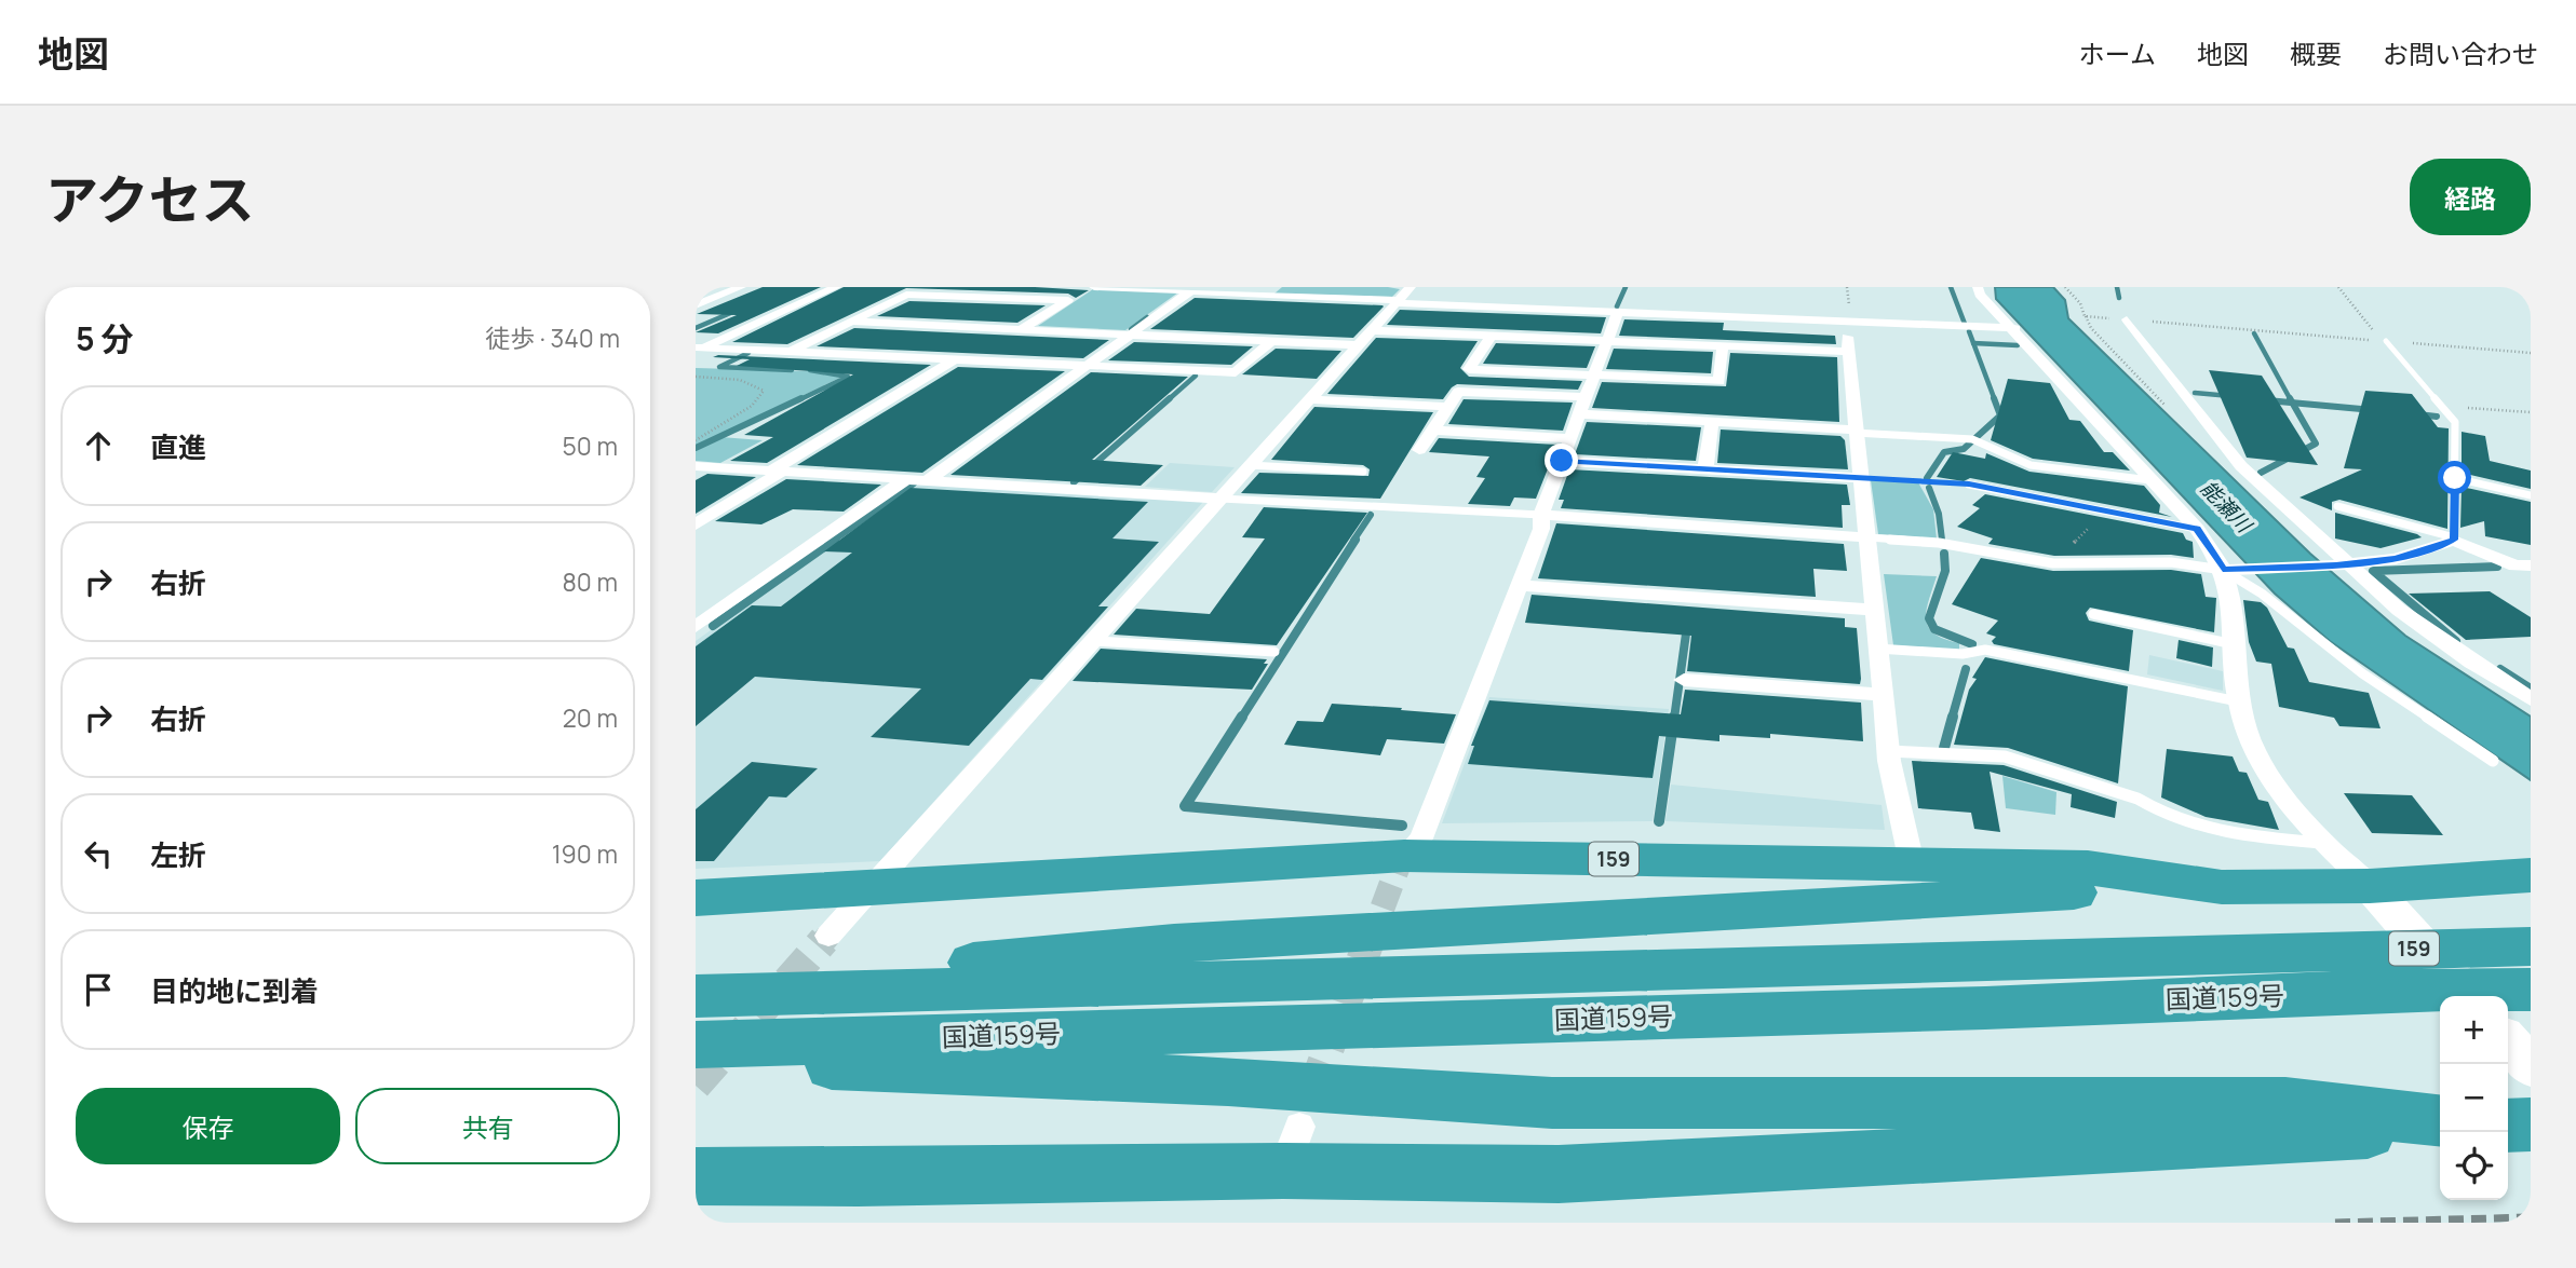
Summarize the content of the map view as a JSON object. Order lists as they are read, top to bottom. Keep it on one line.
{"streets":{"highway":["159","国道159号"]},"crossings":[["159","国道159号"]],"water":["能瀬川"],"page":{"header":"地図","nav":["ホーム","地図","概要","お問い合わせ"],"title":"アクセス","buttons":["経路",["保存","共有"]],"heading":["5 分","徒歩 · 340 m"],"list":[["直進","50 m"],["右折","80 m"],["右折","20 m"],["左折","190 m"],"目的地に到着"],"map_buttons":["+","−"]}}
